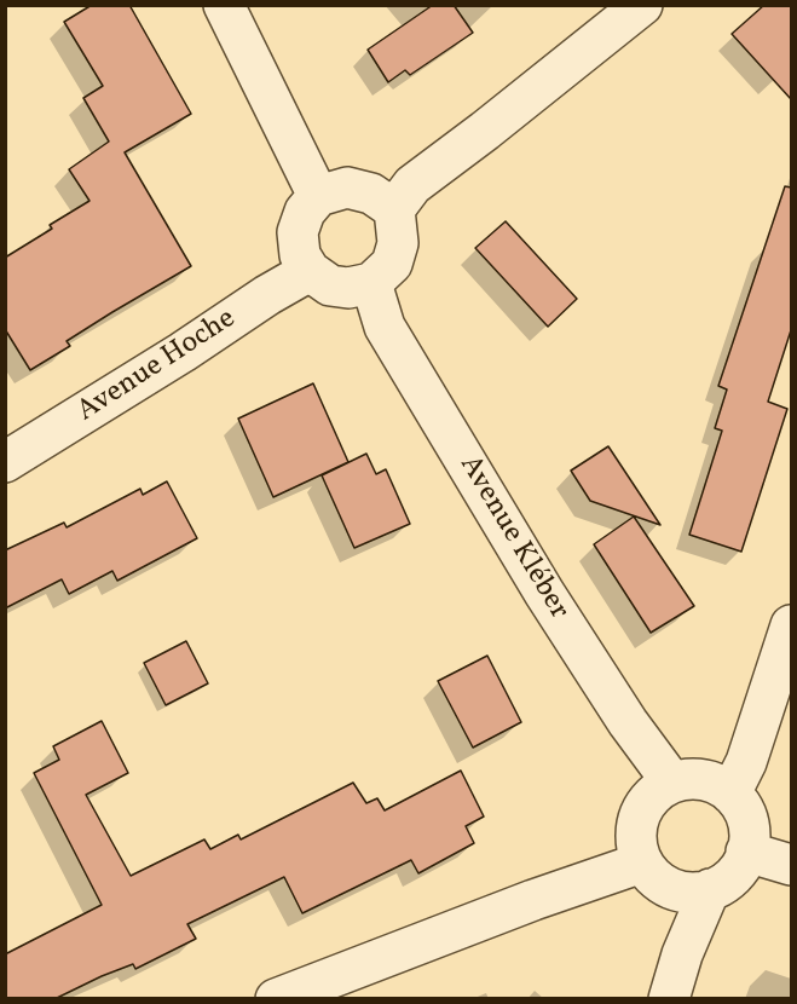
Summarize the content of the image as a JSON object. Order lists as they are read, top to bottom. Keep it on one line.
{"streets":{"street":["Avenue Hoche","Avenue Kléber"]},"crossings":[["Avenue Hoche","Avenue Kléber"]]}
